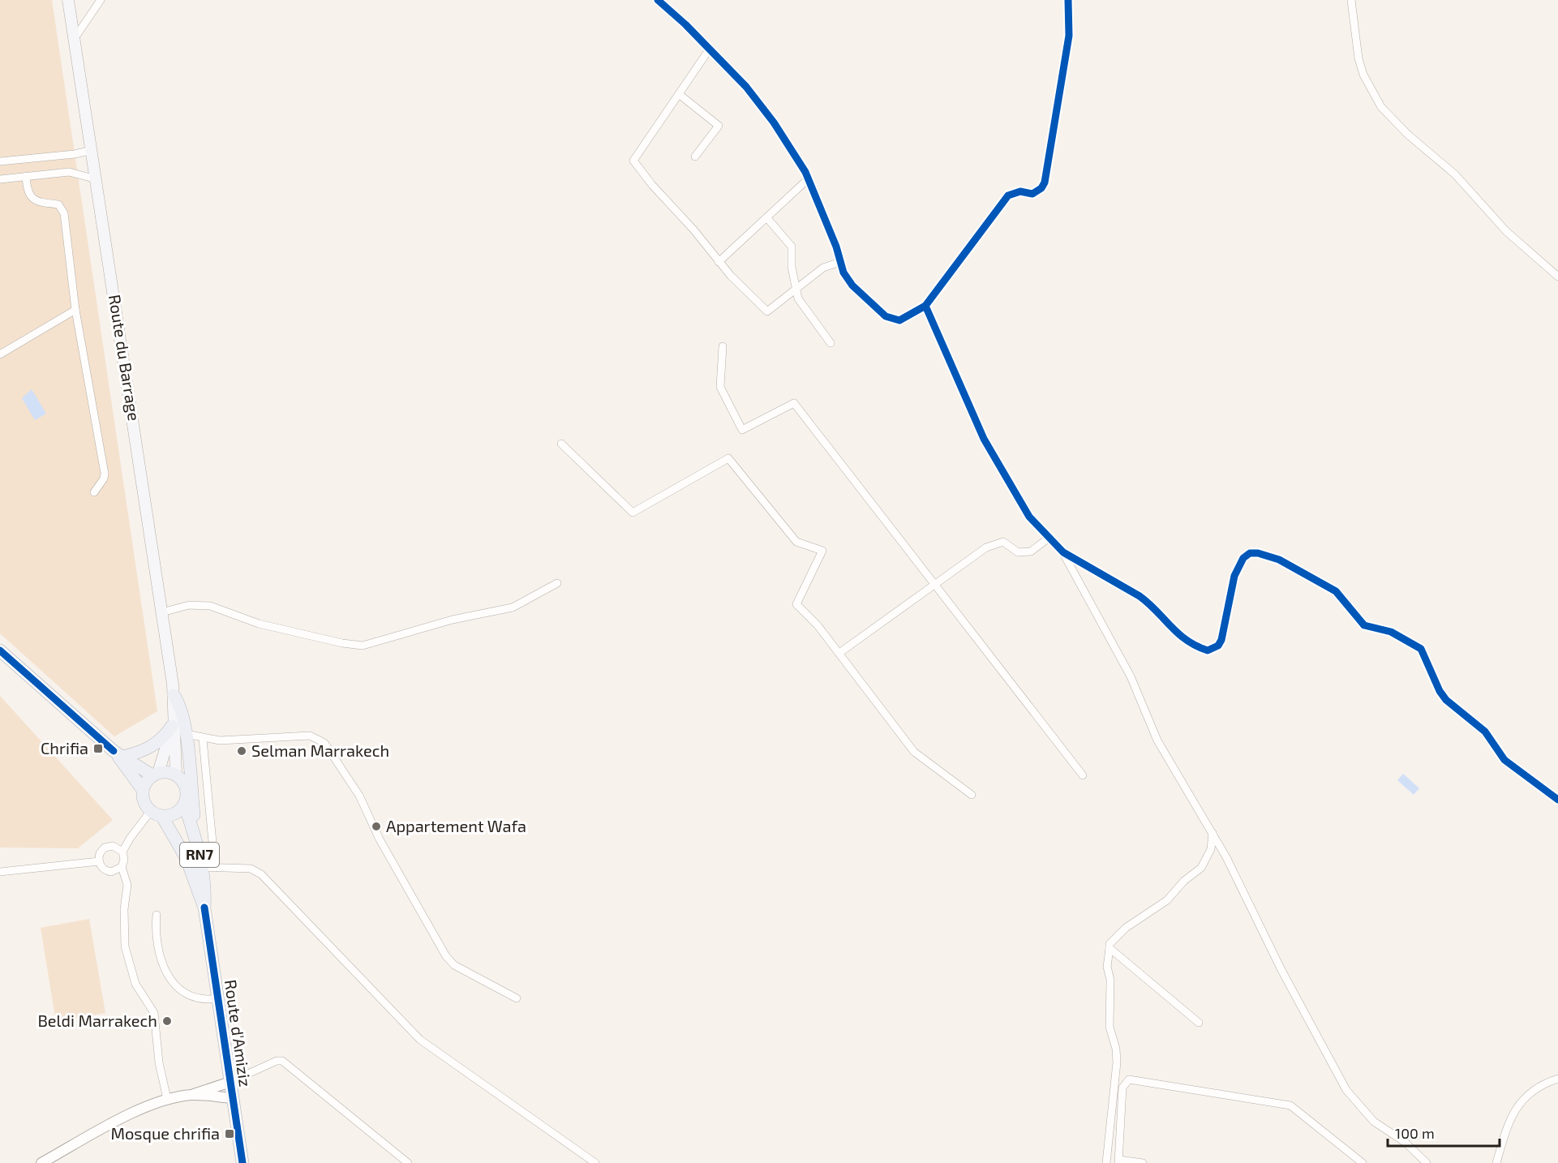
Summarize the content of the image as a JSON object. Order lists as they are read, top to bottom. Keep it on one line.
{"streets":{"main road":["Route du Barrage","RN7","Route d'Amiziz"]},"crossings":[["Route du Barrage","RN7"],["RN7","Route d'Amiziz"]],"places":{"transit":["Chrifia","Mosque chrifia"],"other":["Selman Marrakech","Appartement Wafa","Beldi Marrakech"]},"scale_bar":"100 m"}
